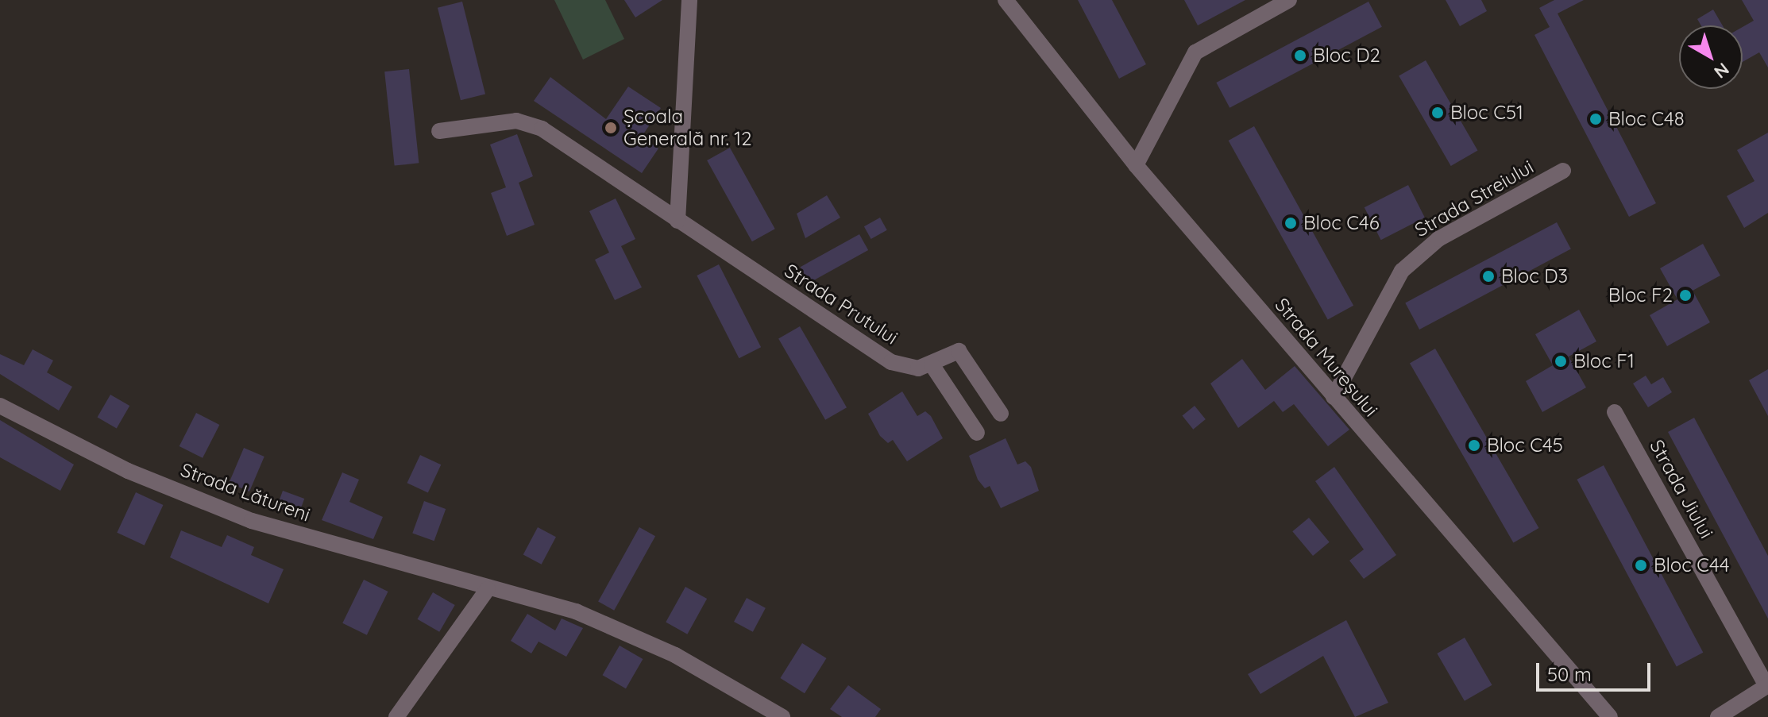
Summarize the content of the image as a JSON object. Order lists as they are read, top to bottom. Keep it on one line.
{"streets":{"street":["Strada Streiului","Strada Prutului","Strada Mureșului","Strada Jiului","Strada Lătureni"]},"crossings":[["Strada Streiului","Strada Mureșului"]],"places":["Bloc D2","Bloc C51","Bloc C48","Școala Generală nr. 12","Bloc C46","Bloc D3","Bloc F2","Bloc F1","Bloc C45","Bloc C44"],"scale_bar":"50 m","north":"bottom right"}
